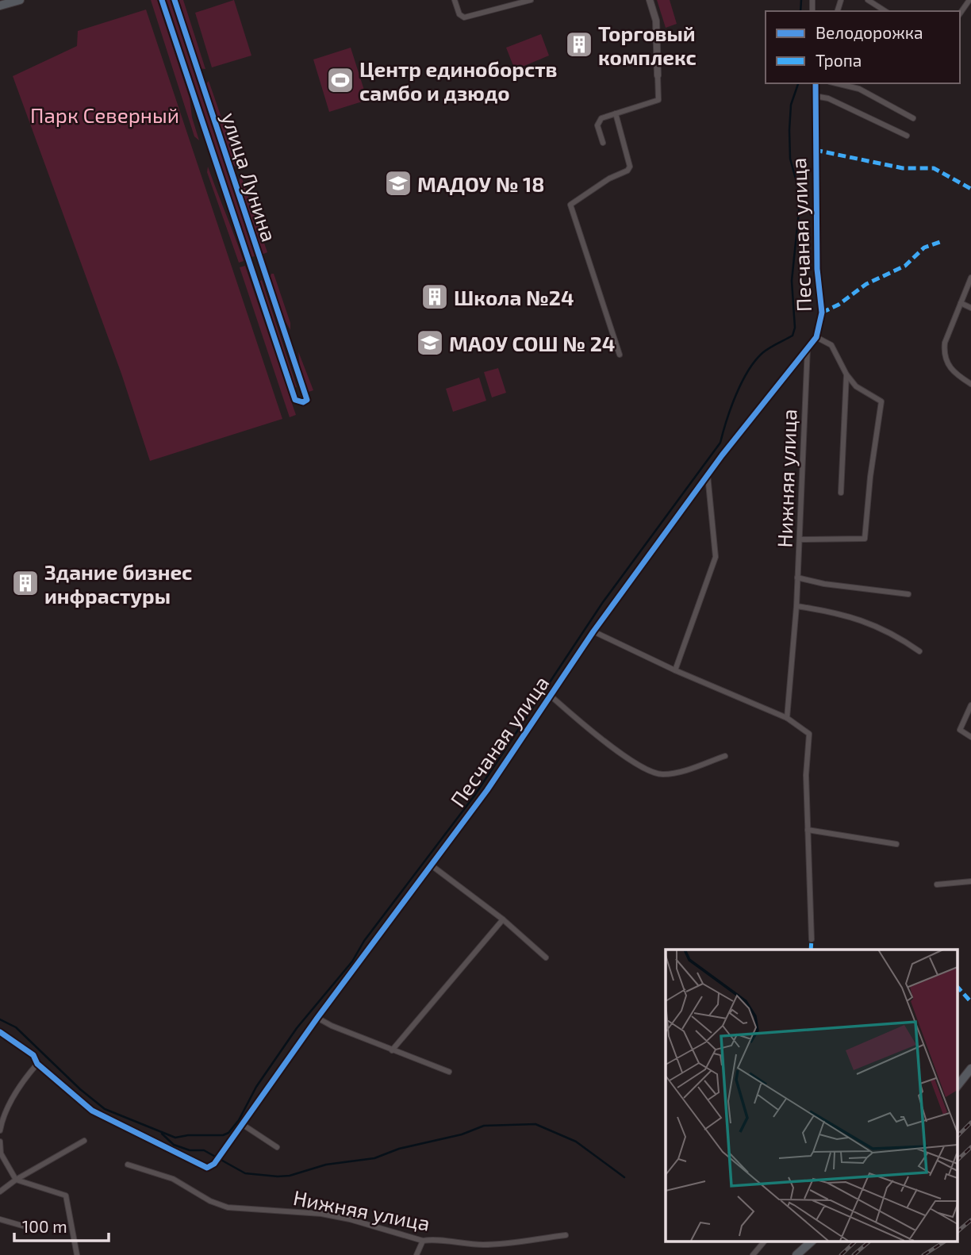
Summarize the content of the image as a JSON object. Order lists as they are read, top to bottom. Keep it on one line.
{"streets":{"street":["улица Лунина","Песчаная улица","Нижняя улица"]},"crossings":[["Песчаная улица","Нижняя улица"]],"parks":["Парк Северный"],"places":{"building":["Торговый комплекс","Школа №24","Здание бизнес инфрастуры"],"sports":["Центр единоборств самбо и дзюдо"],"school or university":["МАДОУ № 18","МАОУ СОШ № 24"]},"legend":["Велодорожка","Тропа"],"scale_bar":"100 m"}
